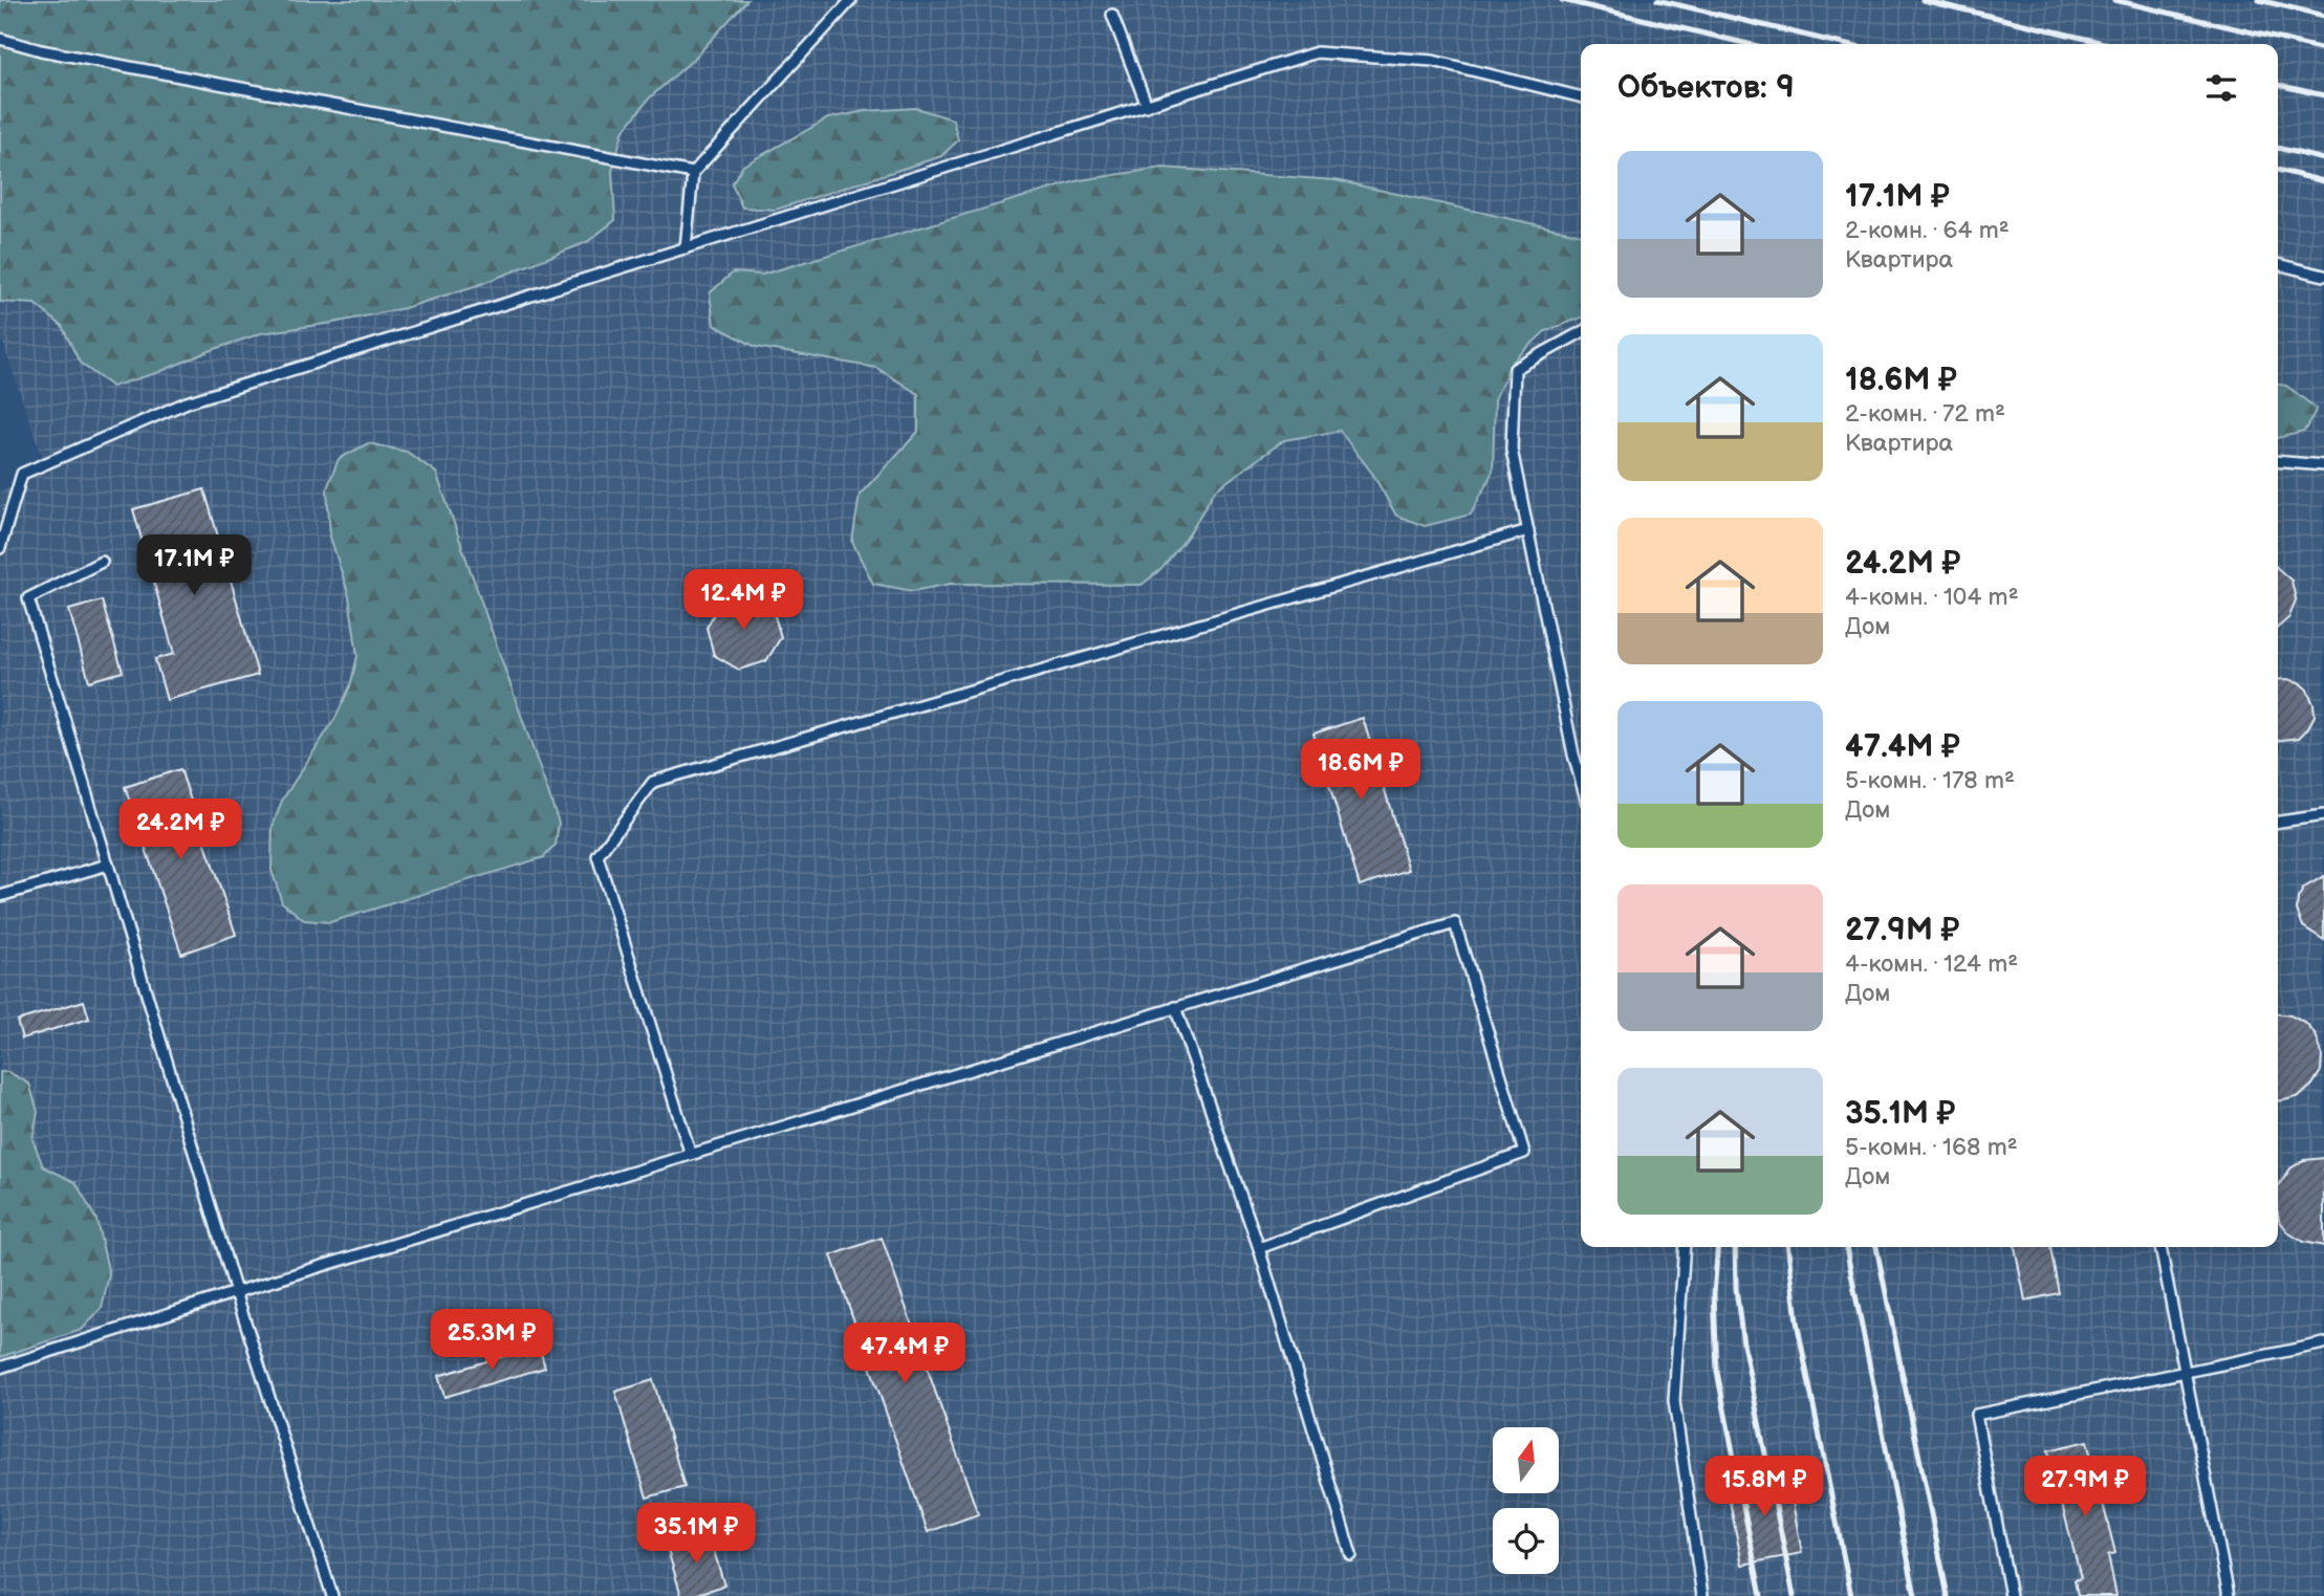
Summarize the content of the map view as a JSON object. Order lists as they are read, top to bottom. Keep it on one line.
{"north":"top","page":{"heading":"Объектов: 9","list":[{"name":"17.1M ₽","note":"2-комн. · 64 m² · Квартира"},{"name":"18.6M ₽","note":"2-комн. · 72 m² · Квартира"},{"name":"24.2M ₽","note":"4-комн. · 104 m² · Дом"},{"name":"47.4M ₽","note":"5-комн. · 178 m² · Дом"},{"name":"27.9M ₽","note":"4-комн. · 124 m² · Дом"},{"name":"35.1M ₽","note":"5-комн. · 168 m² · Дом"}],"price":["17.1M ₽","12.4M ₽","18.6M ₽","24.2M ₽","25.3M ₽","47.4M ₽","15.8M ₽","27.9M ₽","35.1M ₽"]}}
